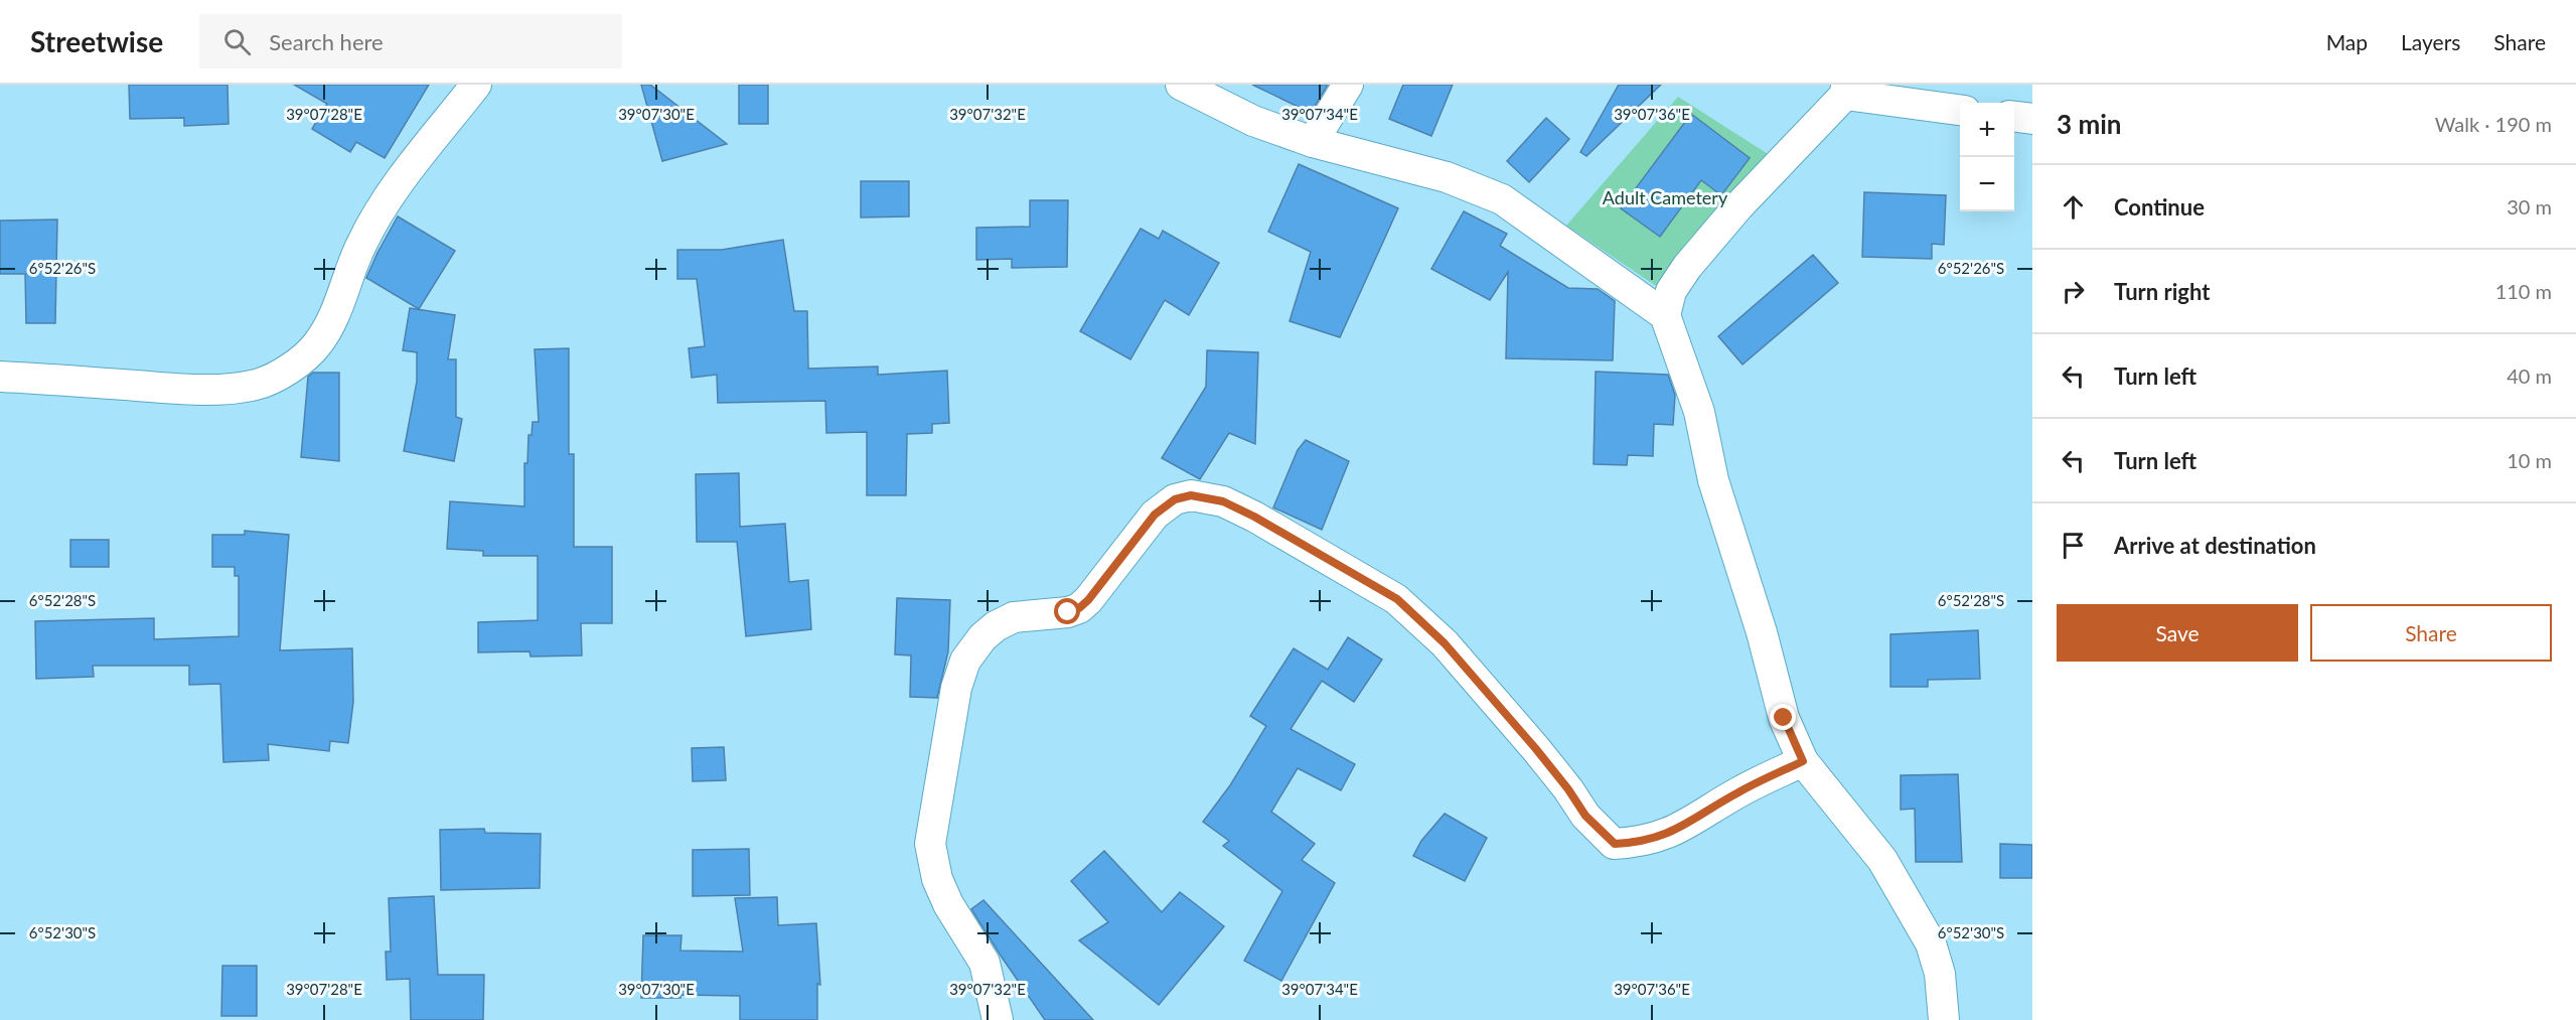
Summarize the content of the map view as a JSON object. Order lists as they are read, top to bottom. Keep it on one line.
{"parks":["Adult Cametery"],"page":{"header":"Streetwise","search":"Search here","nav":["Map","Layers","Share"],"heading":["3 min","Walk · 190 m"],"map_buttons":["+","−"],"list":[["Continue","30 m"],["Turn right","110 m"],["Turn left","40 m"],["Turn left","10 m"],"Arrive at destination"],"buttons":["Save","Share"]},"coordinates":["39°07'28\"E","39°07'30\"E","39°07'32\"E","39°07'34\"E","39°07'36\"E","6°52'26\"S","6°52'28\"S","6°52'30\"S"]}
